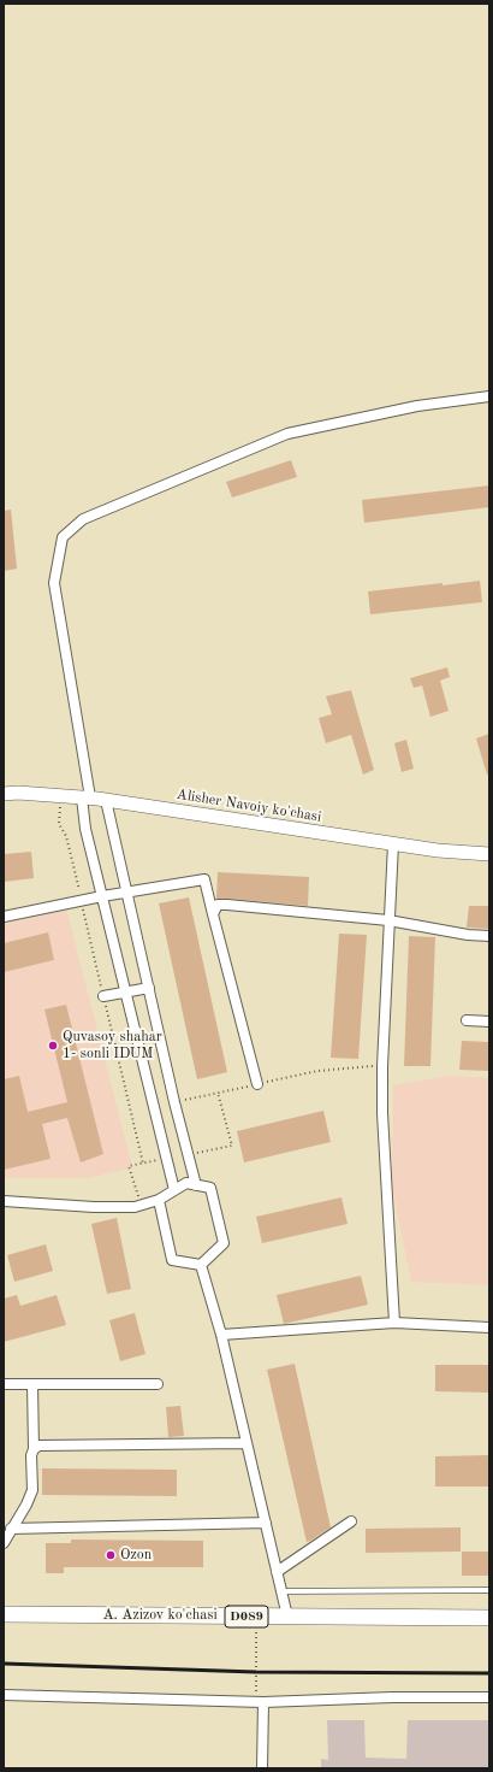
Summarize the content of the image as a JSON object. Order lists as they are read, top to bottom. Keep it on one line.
{"streets":{"main road":["A. Azizov ko'chasi","D089"],"street":["Alisher Navoiy ko'chasi"]},"places":["Quvasoy shahar 1- sonli IDUM","Ozon"]}
